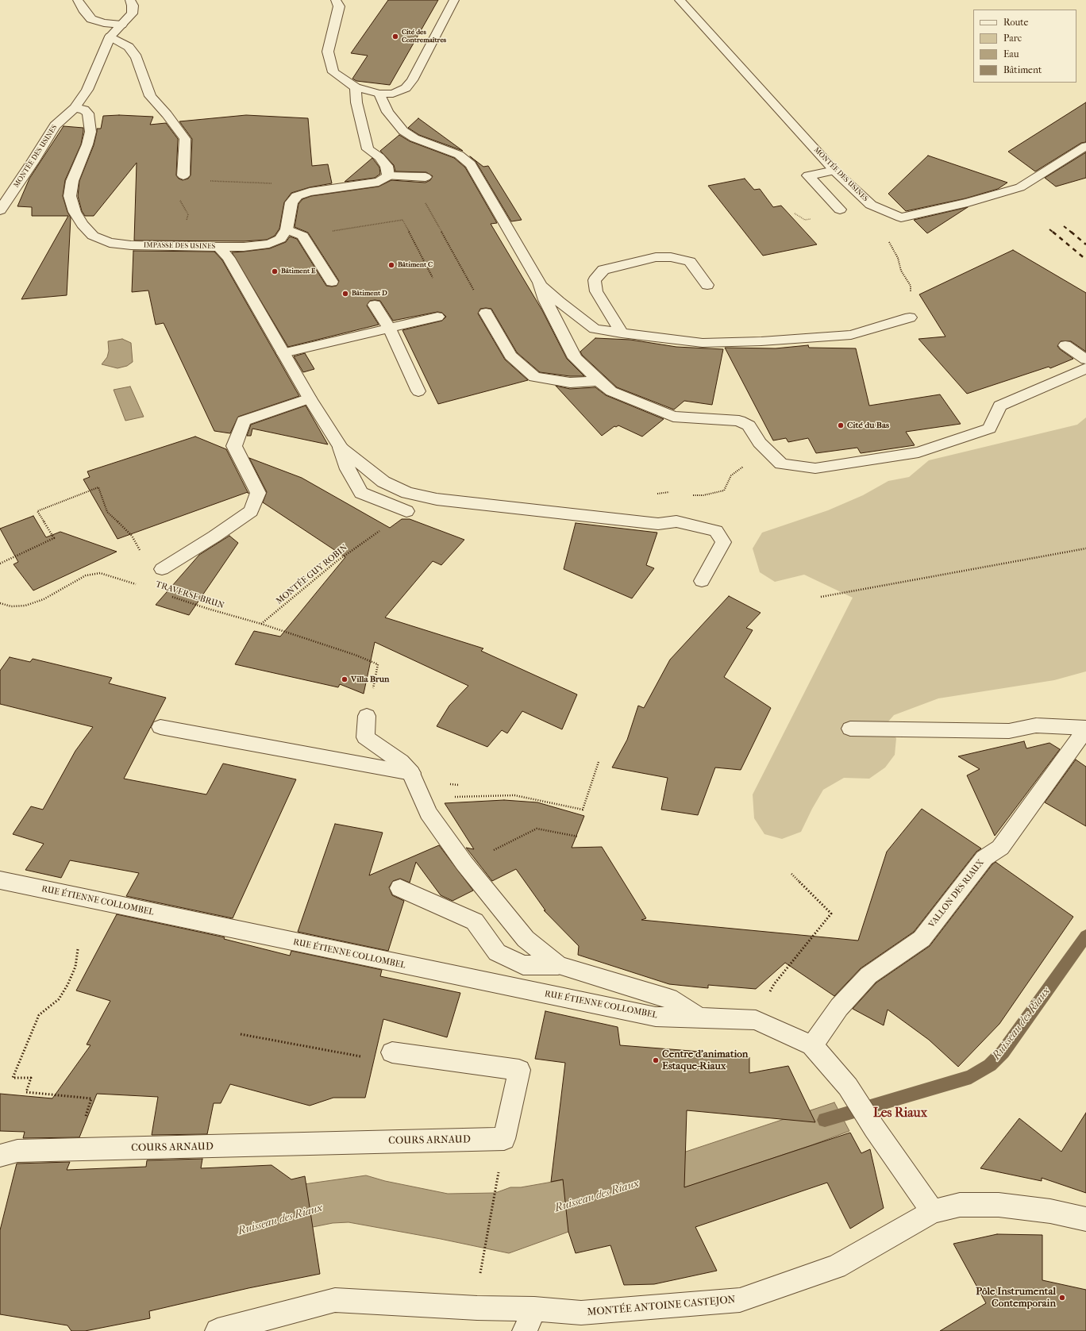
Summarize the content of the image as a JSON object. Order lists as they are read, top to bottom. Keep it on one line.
{"streets":{"street":["MONTÉE DES USINES","IMPASSE DES USINES","VALLON DES RIAUX","RUE ÉTIENNE COLLOMBEL","COURS ARNAUD","MONTÉE ANTOINE CASTEJON"],"path":["MONTÉE GUY ROBIN","TRAVERSE BRUN"]},"crossings":[["MONTÉE DES USINES","IMPASSE DES USINES"],["MONTÉE GUY ROBIN","TRAVERSE BRUN"],["VALLON DES RIAUX","RUE ÉTIENNE COLLOMBEL"]],"districts":["Les Riaux"],"water":["Ruisseau des Riaux"],"places":["Cité des Contremaîtres","Bâtiment C","Bâtiment E","Bâtiment D","Cité du Bas","Villa Brun","Centre d'animation Estaque-Riaux","Pôle Instrumental Contemporain"],"legend":["Route","Parc","Eau","Bâtiment"]}
